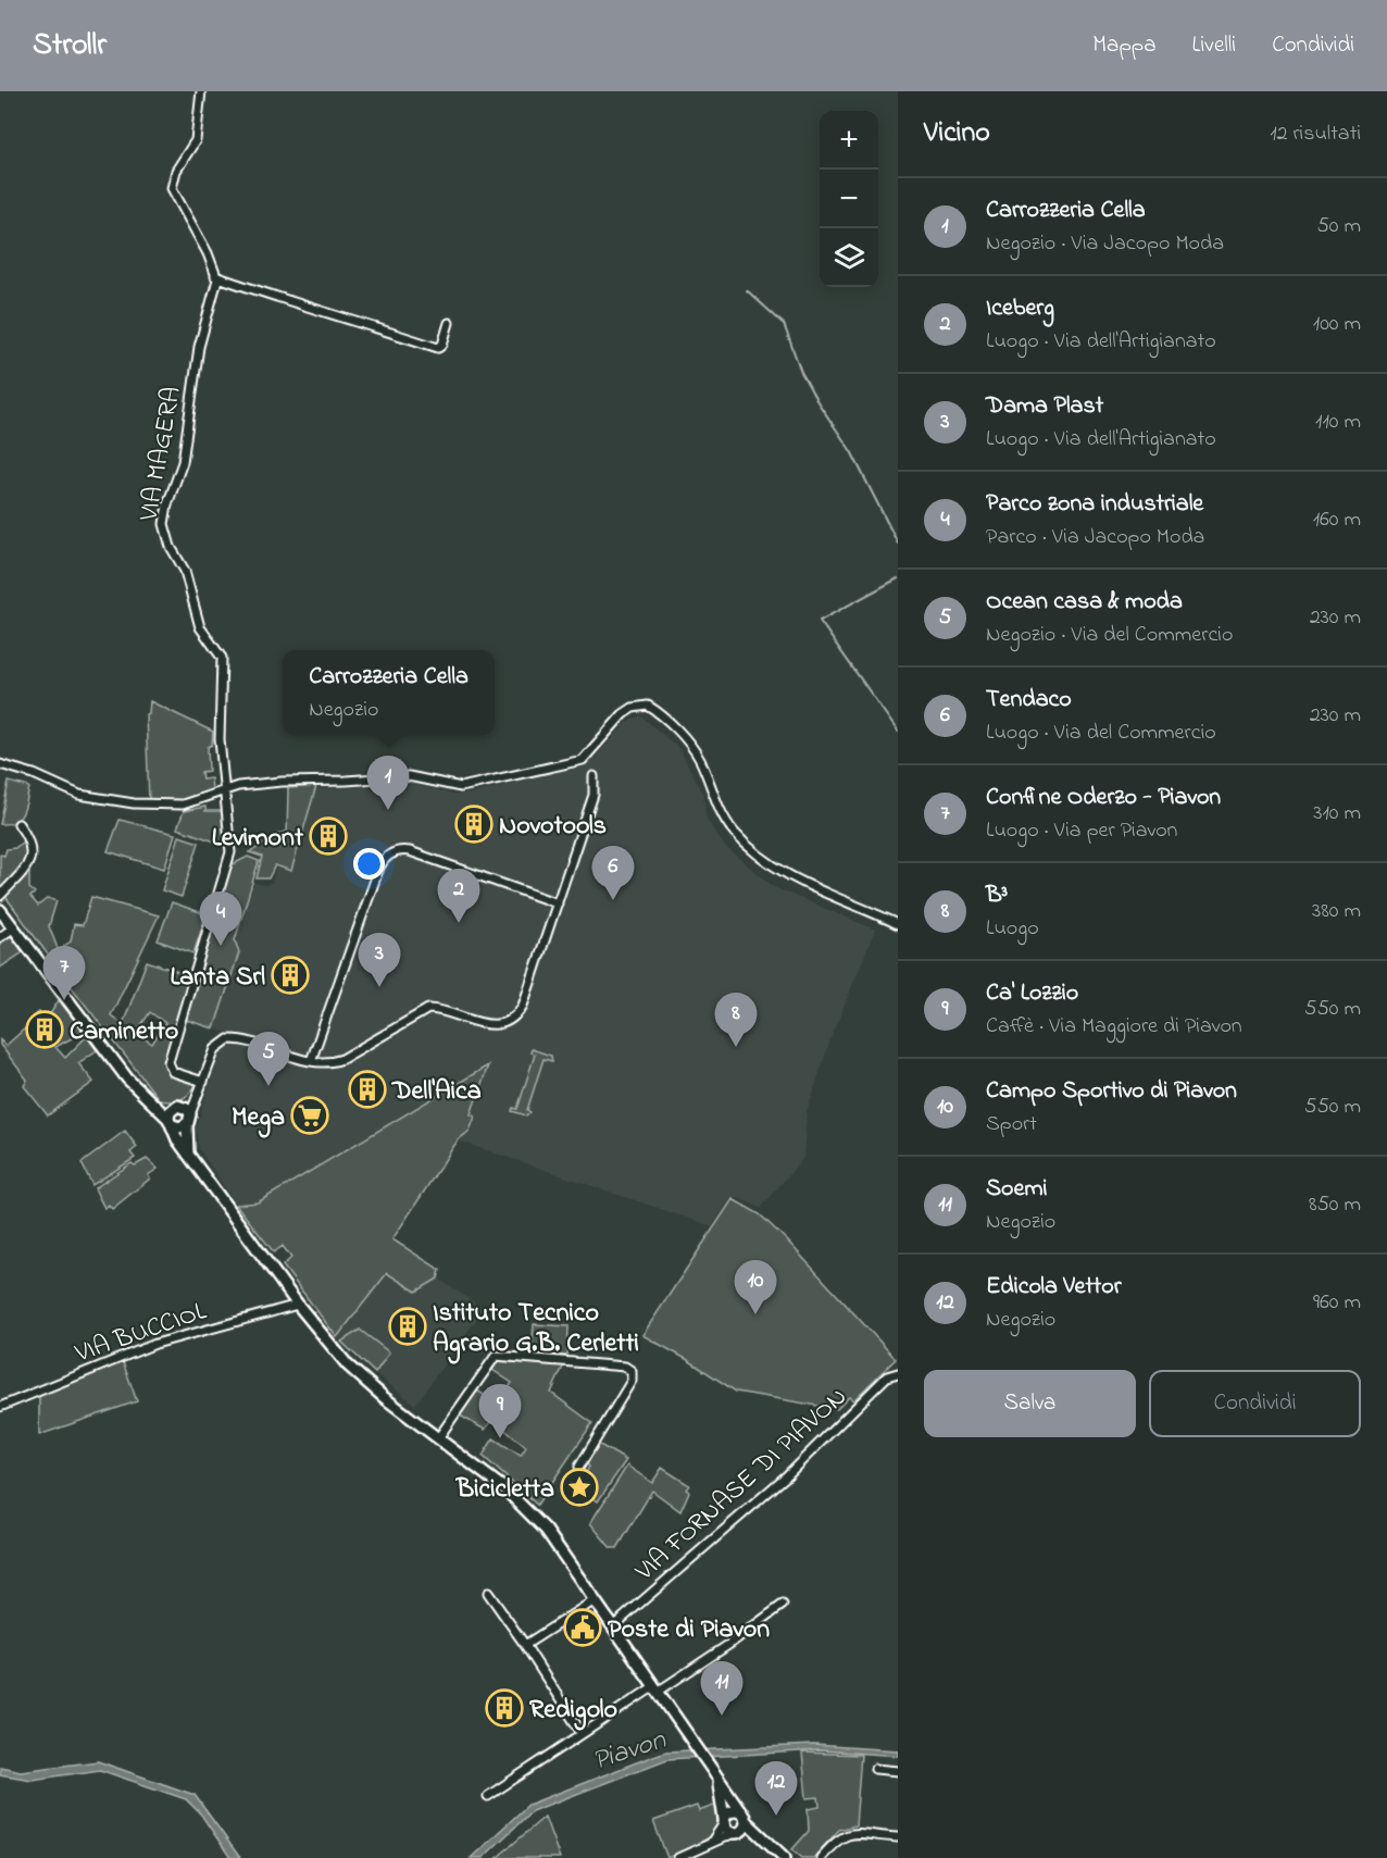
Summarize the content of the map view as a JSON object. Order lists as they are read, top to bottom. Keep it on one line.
{"streets":{"street":["VIA MAGERA","VIA BUCCIOL","VIA FORNASE DI PIAVON"]},"water":["Piavon"],"places":{"building":["Novotools","Levimont","Lanta Srl","Caminetto","Dell'Aica","Istituto Tecnico Agrario G.B. Cerletti","Redigolo"],"supermarket":["Mega"],"place":["Bicicletta"],"public building":["Poste di Piavon"]},"page":{"header":"Strollr","nav":["Mappa","Livelli","Condividi"],"heading":["Vicino","12 risultati"],"map_buttons":["+","−"],"list":[{"mark":"1","name":"Carrozzeria Cella","note":"Negozio · Via Jacopo Moda","value":"50 m"},{"mark":"2","name":"Iceberg","note":"Luogo · Via dell'Artigianato","value":"100 m"},{"mark":"3","name":"Dama Plast","note":"Luogo · Via dell'Artigianato","value":"110 m"},{"mark":"4","name":"Parco zona industriale","note":"Parco · Via Jacopo Moda","value":"160 m"},{"mark":"5","name":"Ocean casa & moda","note":"Negozio · Via del Commercio","value":"230 m"},{"mark":"6","name":"Tendaco","note":"Luogo · Via del Commercio","value":"230 m"},{"mark":"7","name":"Confine Oderzo - Piavon","note":"Luogo · Via per Piavon","value":"310 m"},{"mark":"8","name":"B³","note":"Luogo","value":"380 m"},{"mark":"9","name":"Ca' Lozzio","note":"Caffè · Via Maggiore di Piavon","value":"550 m"},{"mark":"10","name":"Campo Sportivo di Piavon","note":"Sport","value":"550 m"},{"mark":"11","name":"Soemi","note":"Negozio","value":"850 m"},{"mark":"12","name":"Edicola Vettor","note":"Negozio","value":"960 m"}],"popup":["Carrozzeria Cella","Negozio"],"pins":["1","6","2","4","3","7","8","5","10","9","11","12"],"buttons":["Salva","Condividi"]}}
